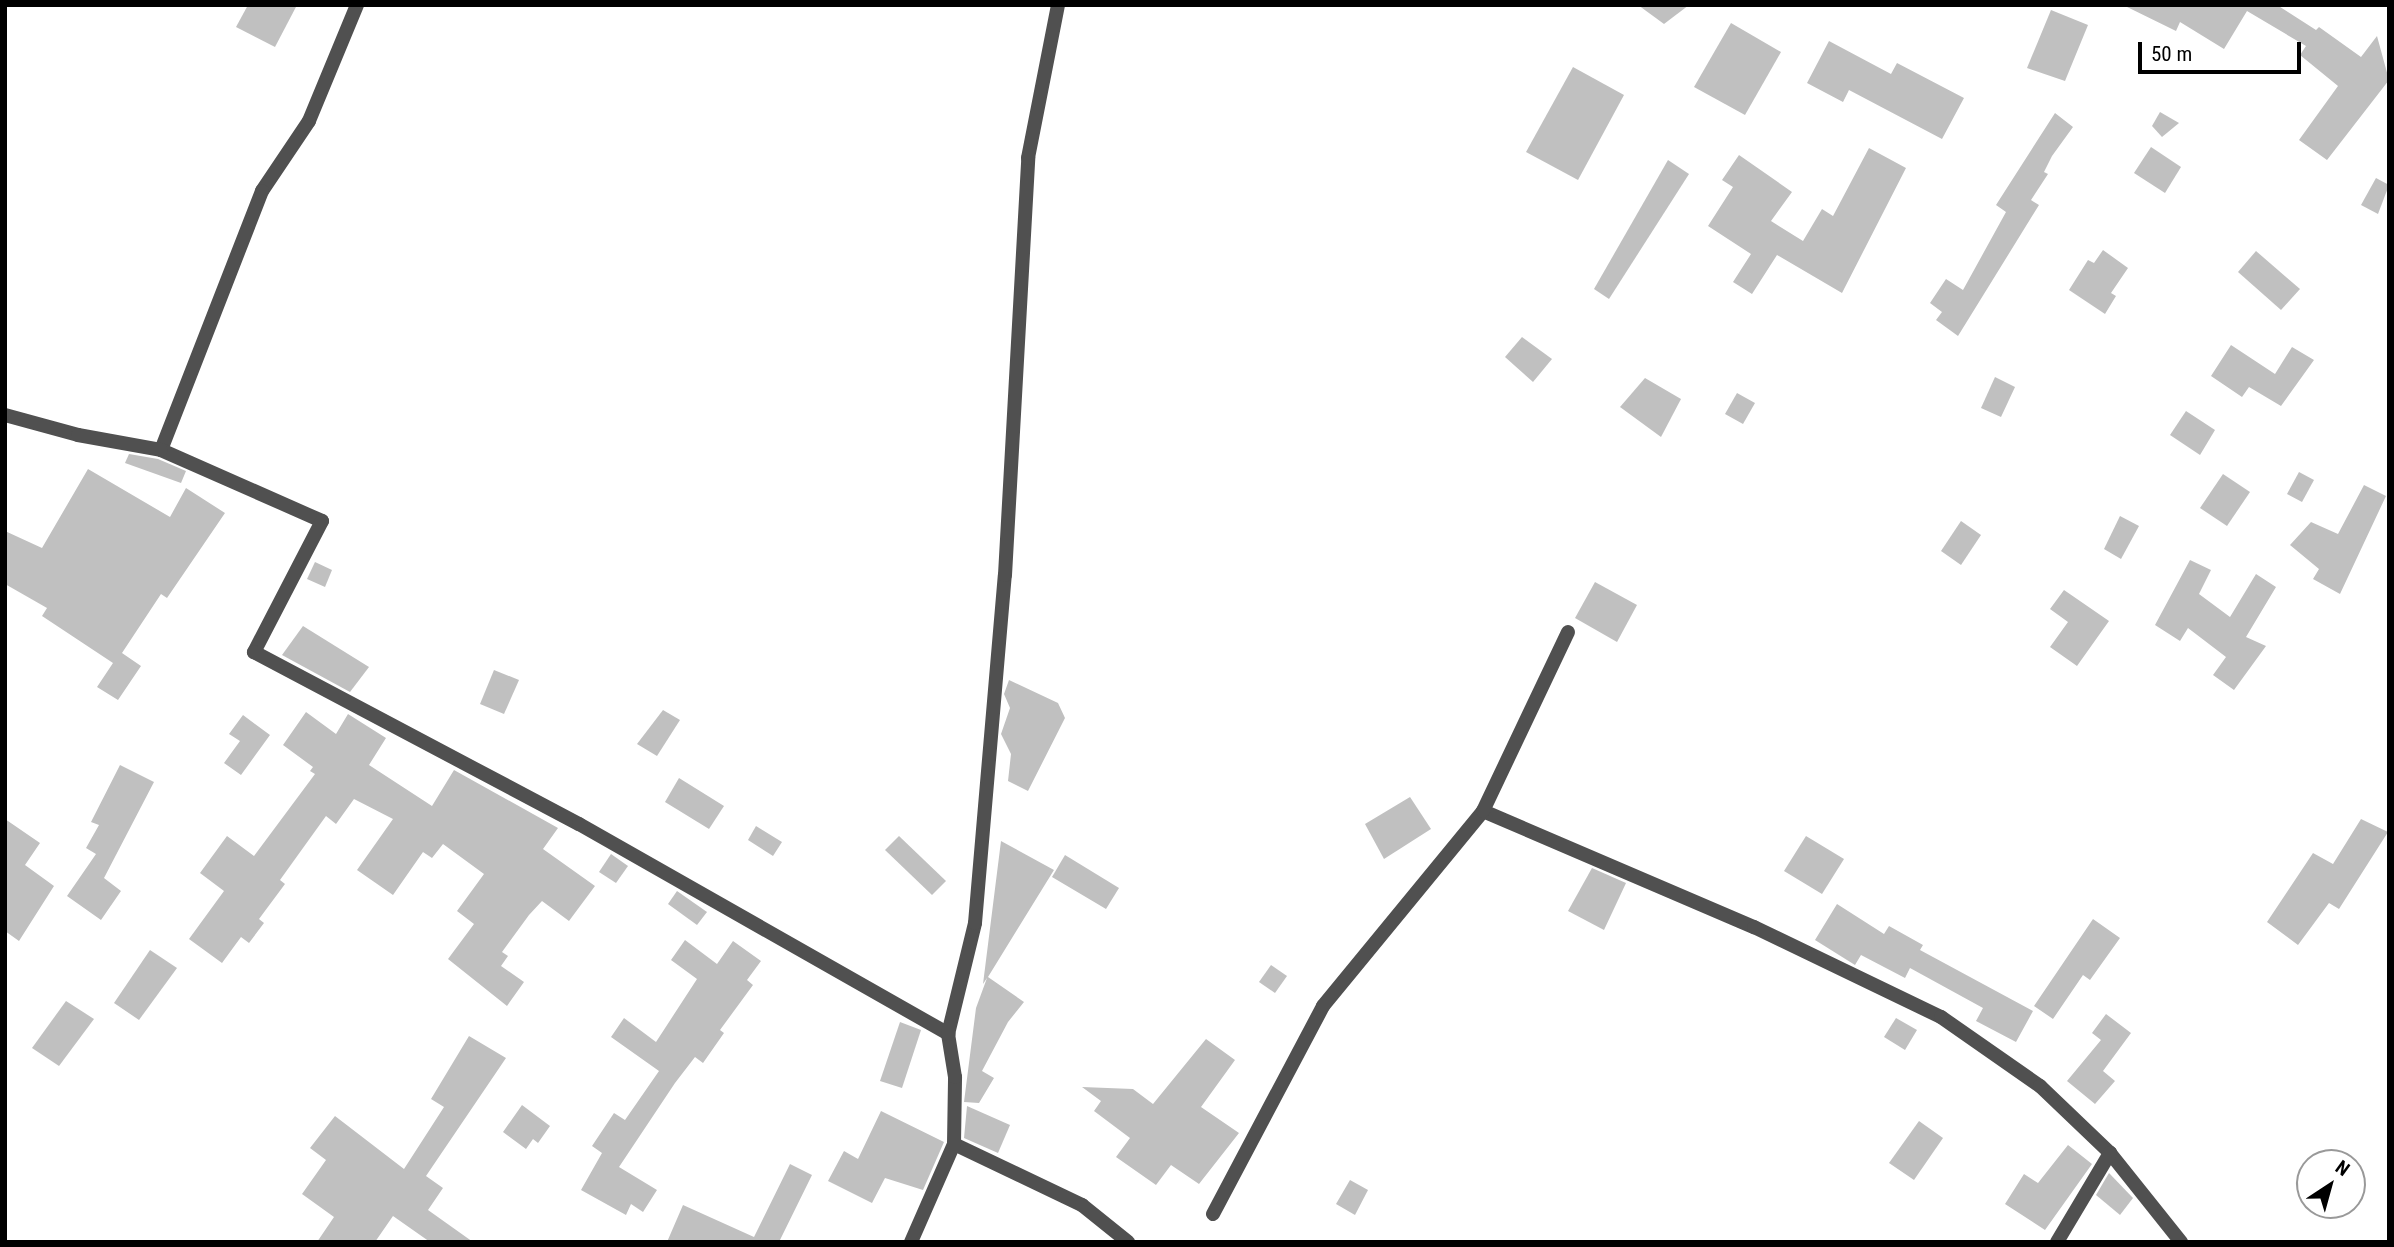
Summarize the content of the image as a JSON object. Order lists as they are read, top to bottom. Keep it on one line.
{"scale_bar":"50 m","north":"top right"}
